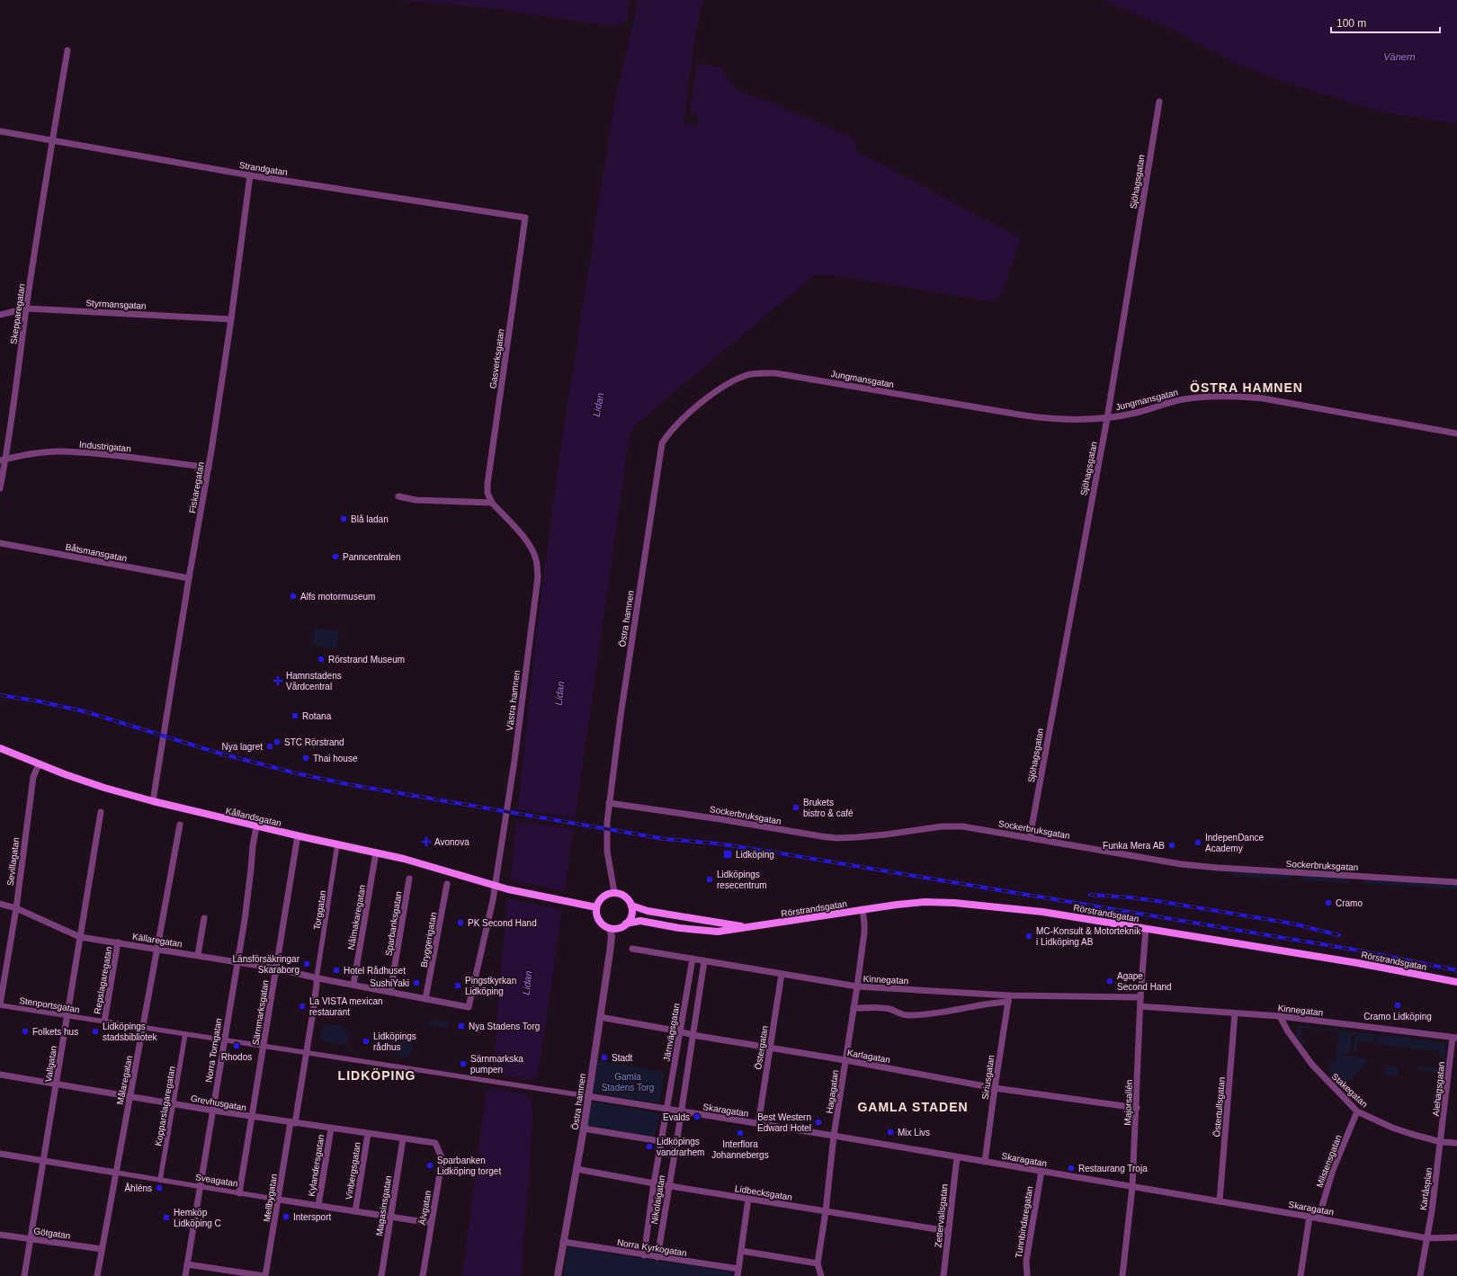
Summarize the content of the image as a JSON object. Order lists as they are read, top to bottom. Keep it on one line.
{"streets":{"main road":["Kållandsgatan","Rörstrandsgatan"],"street":["Strandgatan","Sjöhagsgatan","Styrmansgatan","Skepparegatan","Gasverksgatan","Jungmansgatan","Industrigatan","Fiskaregatan","Båtsmansgatan","Östra hamnen","Västra hamnen","Sockerbruksgatan","Sevillagatan","Torggatan","Nålmakaregatan","Sparbanksgatan","Källaregatan","Bryggerigatan","Kinnegatan","Repslagaregatan","Stenportsgatan","Särnmarksgatan","Järnvägsgatan","Östergatan","Norra Torngatan","Karlagatan","Vallgatan","Siriusgatan","Målaregatan","Alehagsgatan","Stakegatan","Hagagatan","Grevhusgatan","Majorsallén","Kopparslagaregatan","Östertullsgatan","Skaragatan","Milstensgatan","Kylandersgatan","Vinbergsgatan","Sveagatan","Kartåsplan","Lidbecksgatan","Mellbygatan","Nikolaigatan","Magasinsgatan","Älvgatan","Zettervallsgatan","Tunnbindaregatan","Götgatan","Norra Kyrkogatan"]},"crossings":[["Strandgatan","Skepparegatan"],["Strandgatan","Gasverksgatan"],["Strandgatan","Fiskaregatan"],["Sjöhagsgatan","Jungmansgatan"],["Sjöhagsgatan","Sockerbruksgatan"],["Styrmansgatan","Skepparegatan"],["Styrmansgatan","Fiskaregatan"],["Skepparegatan","Industrigatan"],["Gasverksgatan","Västra hamnen"],["Jungmansgatan","Östra hamnen"],["Industrigatan","Fiskaregatan"],["Fiskaregatan","Båtsmansgatan"],["Fiskaregatan","Kållandsgatan"],["Östra hamnen","Sockerbruksgatan"],["Östra hamnen","Kållandsgatan"],["Östra hamnen","Rörstrandsgatan"],["Östra hamnen","Stenportsgatan"],["Östra hamnen","Karlagatan"],["Östra hamnen","Skaragatan"],["Östra hamnen","Lidbecksgatan"],["Östra hamnen","Norra Kyrkogatan"],["Västra hamnen","Kållandsgatan"],["Västra hamnen","Bryggerigatan"],["Kållandsgatan","Sevillagatan"],["Kållandsgatan","Rörstrandsgatan"],["Kållandsgatan","Torggatan"],["Kållandsgatan","Nålmakaregatan"],["Kållandsgatan","Särnmarksgatan"],["Kållandsgatan","Norra Torngatan"],["Sevillagatan","Källaregatan"],["Sevillagatan","Stenportsgatan"],["Rörstrandsgatan","Hagagatan"],["Rörstrandsgatan","Majorsallén"],["Torggatan","Källaregatan"],["Torggatan","Mellbygatan"],["Källaregatan","Repslagaregatan"],["Källaregatan","Särnmarksgatan"],["Källaregatan","Norra Torngatan"],["Källaregatan","Vallgatan"],["Källaregatan","Målaregatan"],["Källaregatan","Mellbygatan"],["Kinnegatan","Järnvägsgatan"],["Kinnegatan","Östergatan"],["Kinnegatan","Siriusgatan"],["Kinnegatan","Alehagsgatan"],["Kinnegatan","Stakegatan"],["Kinnegatan","Hagagatan"],["Kinnegatan","Majorsallén"],["Kinnegatan","Östertullsgatan"],["Repslagaregatan","Stenportsgatan"],["Stenportsgatan","Särnmarksgatan"],["Stenportsgatan","Norra Torngatan"],["Stenportsgatan","Vallgatan"],["Stenportsgatan","Målaregatan"],["Stenportsgatan","Kopparslagaregatan"],["Stenportsgatan","Skaragatan"],["Stenportsgatan","Mellbygatan"],["Särnmarksgatan","Grevhusgatan"],["Särnmarksgatan","Sveagatan"],["Järnvägsgatan","Karlagatan"],["Järnvägsgatan","Skaragatan"],["Östergatan","Karlagatan"],["Östergatan","Skaragatan"],["Norra Torngatan","Grevhusgatan"],["Norra Torngatan","Sveagatan"],["Karlagatan","Siriusgatan"],["Karlagatan","Hagagatan"],["Karlagatan","Majorsallén"],["Vallgatan","Grevhusgatan"],["Vallgatan","Sveagatan"],["Vallgatan","Götgatan"],["Siriusgatan","Skaragatan"],["Målaregatan","Grevhusgatan"],["Målaregatan","Sveagatan"],["Målaregatan","Götgatan"],["Alehagsgatan","Stakegatan"],["Alehagsgatan","Kartåsplan"],["Stakegatan","Milstensgatan"],["Stakegatan","Kartåsplan"],["Hagagatan","Skaragatan"],["Hagagatan","Lidbecksgatan"],["Grevhusgatan","Kopparslagaregatan"],["Grevhusgatan","Kylandersgatan"],["Grevhusgatan","Vinbergsgatan"],["Grevhusgatan","Mellbygatan"],["Grevhusgatan","Magasinsgatan"],["Grevhusgatan","Älvgatan"],["Majorsallén","Skaragatan"],["Kopparslagaregatan","Sveagatan"],["Östertullsgatan","Skaragatan"],["Skaragatan","Milstensgatan"],["Skaragatan","Kartåsplan"],["Skaragatan","Zettervallsgatan"],["Skaragatan","Tunnbindaregatan"],["Kylandersgatan","Sveagatan"],["Vinbergsgatan","Sveagatan"],["Sveagatan","Mellbygatan"],["Sveagatan","Magasinsgatan"],["Sveagatan","Älvgatan"],["Lidbecksgatan","Nikolaigatan"],["Lidbecksgatan","Zettervallsgatan"],["Nikolaigatan","Norra Kyrkogatan"]],"districts":["ÖSTRA HAMNEN","LIDKÖPING","GAMLA STADEN"],"water":["Vänern","Lidan"],"parks":["Gamla Stadens Torg"],"places":{"other":["Blå ladan","Panncentralen","Alfs motormuseum","Rörstrand Museum","Rotana","STC Rörstrand","Nya lagret","Thai house","Brukets bistro & café","IndepenDance Academy","Funka Mera AB","Lidköpings resecentrum","Cramo","PK Second Hand","MC-Konsult & Motorteknik i Lidköping AB","Länsförsäkringar Skaraborg","Hotel Rådhuset","Agape Second Hand","SushiYaki","Pingstkyrkan Lidköping","Cramo Lidköping","La VISTA mexican restaurant","Folkets hus","Lidköpings stadsbibliotek","Lidköpings rådhus","Rhodos","Stadt","Särnmarkska pumpen","Evalds","Best Western Edward Hotel","Mix Livs","Interflora Johannebergs","Lidköpings vandrarhem","Sparbanken Lidköping torget","Restaurang Troja","Åhléns","Intersport","Hemköp Lidköping C"],"health":["Hamnstadens Vårdcentral","Avonova"],"transit":["Lidköping","Nya Stadens Torg"]},"scale_bar":"100 m"}
